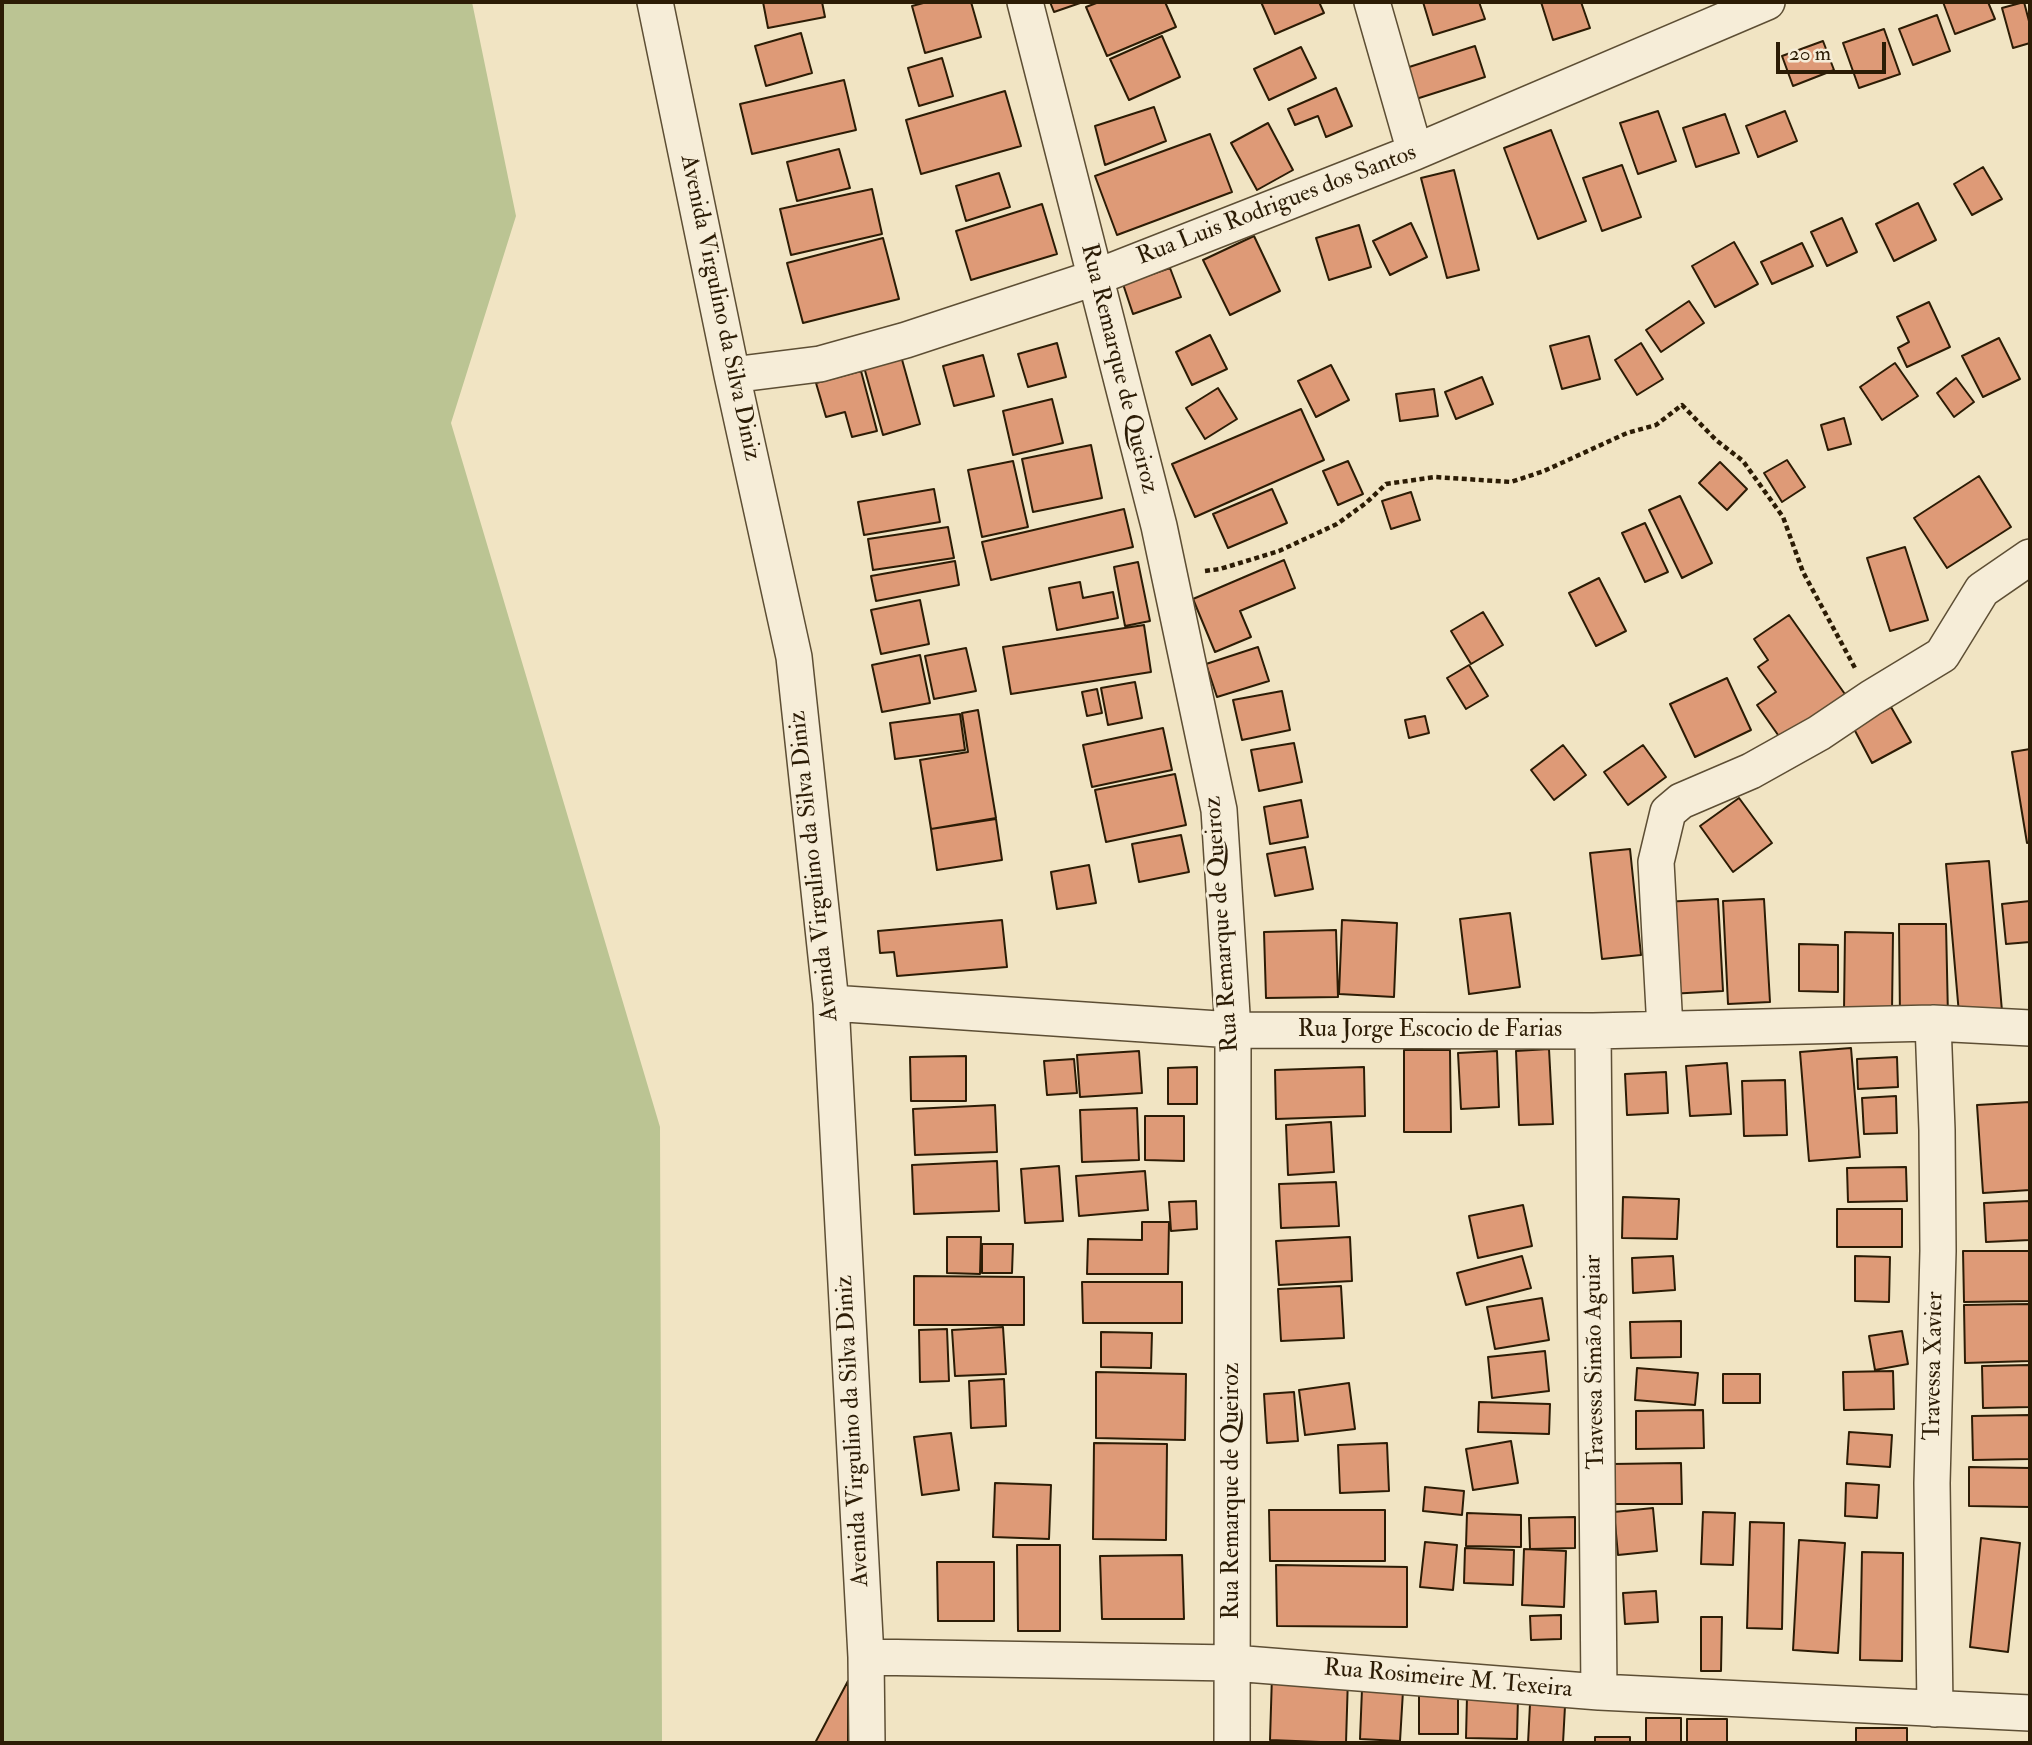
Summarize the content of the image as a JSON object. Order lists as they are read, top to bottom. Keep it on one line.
{"streets":{"street":["Rua Luis Rodrigues dos Santos","Avenida Virgulino da Silva Diniz","Rua Remarque de Queiroz","Rua Jorge Escocio de Farias","Travessa Simão Aguiar","Travessa Xavier","Rua Rosimeire M. Texeira"]},"crossings":[["Rua Luis Rodrigues dos Santos","Avenida Virgulino da Silva Diniz"],["Rua Luis Rodrigues dos Santos","Rua Remarque de Queiroz"],["Avenida Virgulino da Silva Diniz","Rua Jorge Escocio de Farias"],["Avenida Virgulino da Silva Diniz","Rua Rosimeire M. Texeira"],["Rua Remarque de Queiroz","Rua Jorge Escocio de Farias"],["Rua Remarque de Queiroz","Rua Rosimeire M. Texeira"],["Rua Jorge Escocio de Farias","Travessa Simão Aguiar"],["Rua Jorge Escocio de Farias","Travessa Xavier"],["Travessa Simão Aguiar","Rua Rosimeire M. Texeira"],["Travessa Xavier","Rua Rosimeire M. Texeira"]],"scale_bar":"20 m"}
